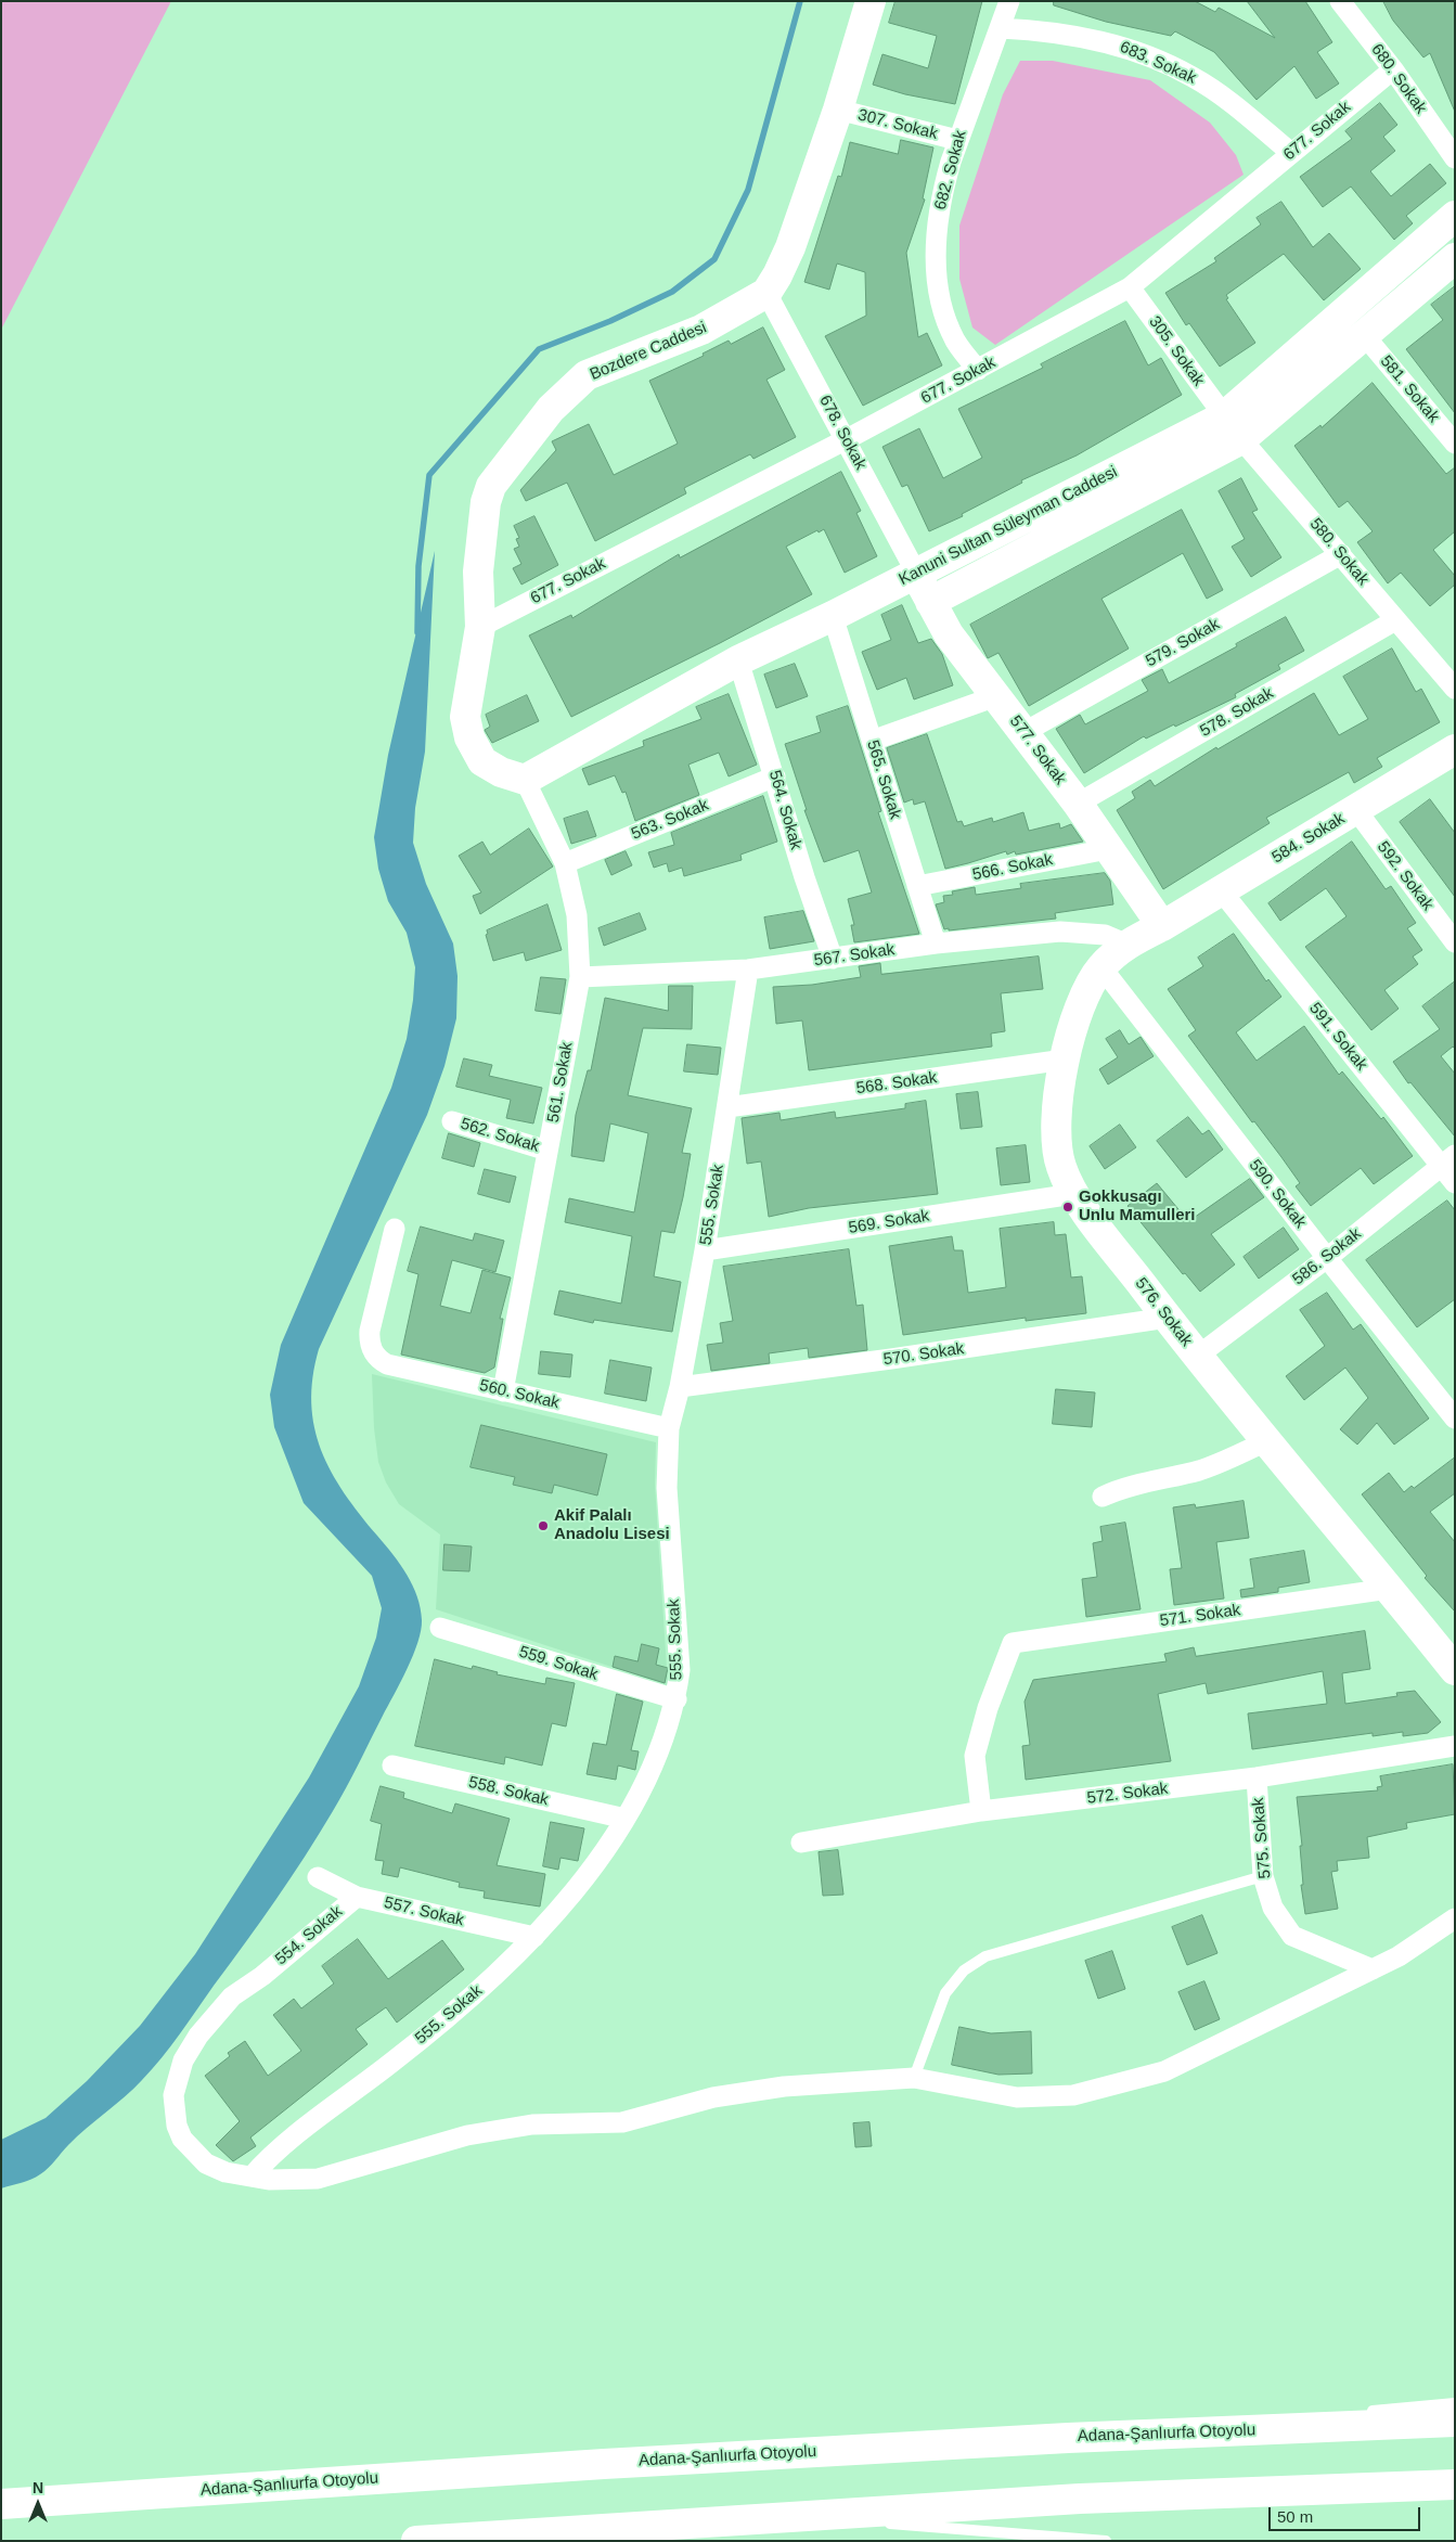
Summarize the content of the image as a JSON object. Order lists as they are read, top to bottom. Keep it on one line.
{"streets":{"main road":["Bozdere Caddesi","Kanuni Sultan Süleyman Caddesi","577. Sokak","584. Sokak","576. Sokak","Adana-Şanlıurfa Otoyolu"],"street":["683. Sokak","680. Sokak","307. Sokak","677. Sokak","682. Sokak","305. Sokak","581. Sokak","678. Sokak","580. Sokak","579. Sokak","578. Sokak","565. Sokak","564. Sokak","563. Sokak","566. Sokak","592. Sokak","567. Sokak","591. Sokak","561. Sokak","568. Sokak","562. Sokak","590. Sokak","555. Sokak","569. Sokak","586. Sokak","570. Sokak","560. Sokak","571. Sokak","559. Sokak","558. Sokak","572. Sokak","575. Sokak","557. Sokak","554. Sokak"]},"crossings":[["683. Sokak","677. Sokak"],["683. Sokak","682. Sokak"],["680. Sokak","677. Sokak"],["307. Sokak","682. Sokak"],["677. Sokak","682. Sokak"],["677. Sokak","Bozdere Caddesi"],["677. Sokak","305. Sokak"],["677. Sokak","678. Sokak"],["Bozdere Caddesi","678. Sokak"],["Bozdere Caddesi","Kanuni Sultan Süleyman Caddesi"],["Bozdere Caddesi","561. Sokak"],["305. Sokak","Kanuni Sultan Süleyman Caddesi"],["305. Sokak","580. Sokak"],["678. Sokak","Kanuni Sultan Süleyman Caddesi"],["678. Sokak","577. Sokak"],["Kanuni Sultan Süleyman Caddesi","580. Sokak"],["Kanuni Sultan Süleyman Caddesi","577. Sokak"],["Kanuni Sultan Süleyman Caddesi","565. Sokak"],["Kanuni Sultan Süleyman Caddesi","564. Sokak"],["Kanuni Sultan Süleyman Caddesi","561. Sokak"],["580. Sokak","579. Sokak"],["580. Sokak","578. Sokak"],["579. Sokak","577. Sokak"],["578. Sokak","577. Sokak"],["577. Sokak","584. Sokak"],["577. Sokak","566. Sokak"],["577. Sokak","576. Sokak"],["565. Sokak","566. Sokak"],["565. Sokak","567. Sokak"],["564. Sokak","563. Sokak"],["564. Sokak","567. Sokak"],["563. Sokak","561. Sokak"],["584. Sokak","592. Sokak"],["584. Sokak","591. Sokak"],["584. Sokak","576. Sokak"],["567. Sokak","561. Sokak"],["567. Sokak","555. Sokak"],["567. Sokak","576. Sokak"],["591. Sokak","586. Sokak"],["561. Sokak","562. Sokak"],["561. Sokak","560. Sokak"],["568. Sokak","555. Sokak"],["568. Sokak","576. Sokak"],["590. Sokak","586. Sokak"],["590. Sokak","576. Sokak"],["555. Sokak","569. Sokak"],["555. Sokak","570. Sokak"],["555. Sokak","560. Sokak"],["555. Sokak","559. Sokak"],["555. Sokak","558. Sokak"],["555. Sokak","557. Sokak"],["555. Sokak","554. Sokak"],["569. Sokak","576. Sokak"],["586. Sokak","576. Sokak"],["576. Sokak","570. Sokak"],["576. Sokak","571. Sokak"],["571. Sokak","572. Sokak"],["572. Sokak","575. Sokak"],["575. Sokak","554. Sokak"],["557. Sokak","554. Sokak"]],"places":["Gokkusagı Unlu Mamulleri","Akif Palalı Anadolu Lisesi"],"scale_bar":"50 m","north":"top"}
